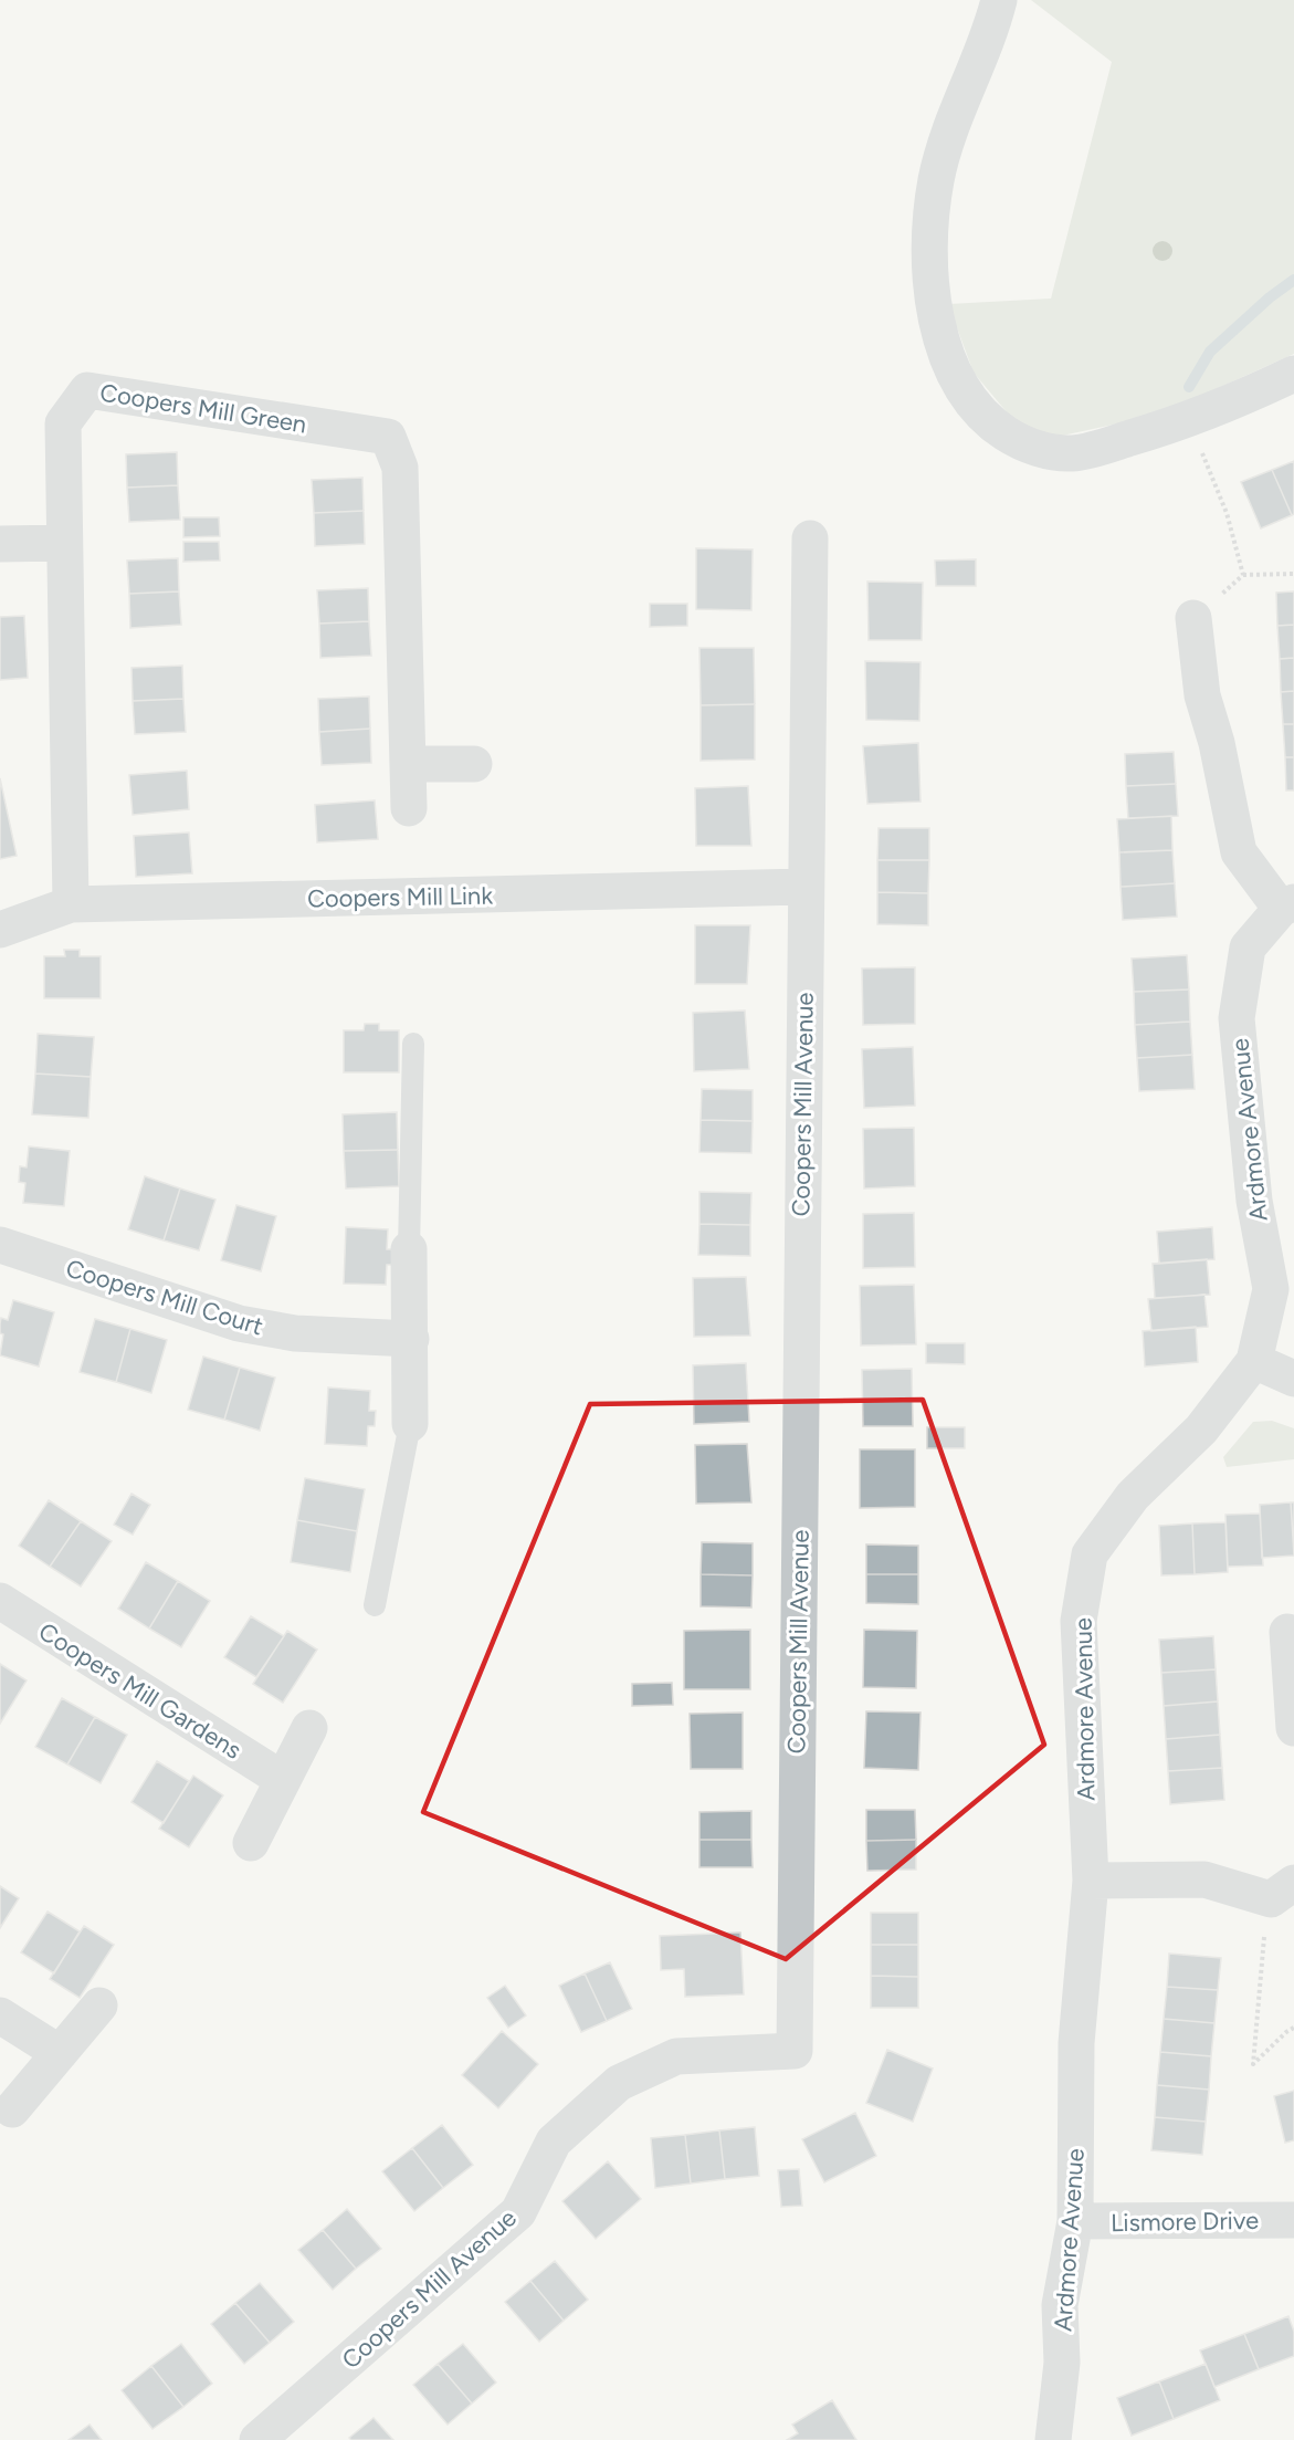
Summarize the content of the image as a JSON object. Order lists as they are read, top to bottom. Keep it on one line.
{"streets":{"street":["Coopers Mill Green","Coopers Mill Link","Coopers Mill Avenue","Ardmore Avenue","Coopers Mill Court","Coopers Mill Gardens","Lismore Drive"]},"crossings":[["Coopers Mill Green","Coopers Mill Link"],["Coopers Mill Link","Coopers Mill Avenue"],["Ardmore Avenue","Lismore Drive"]]}
